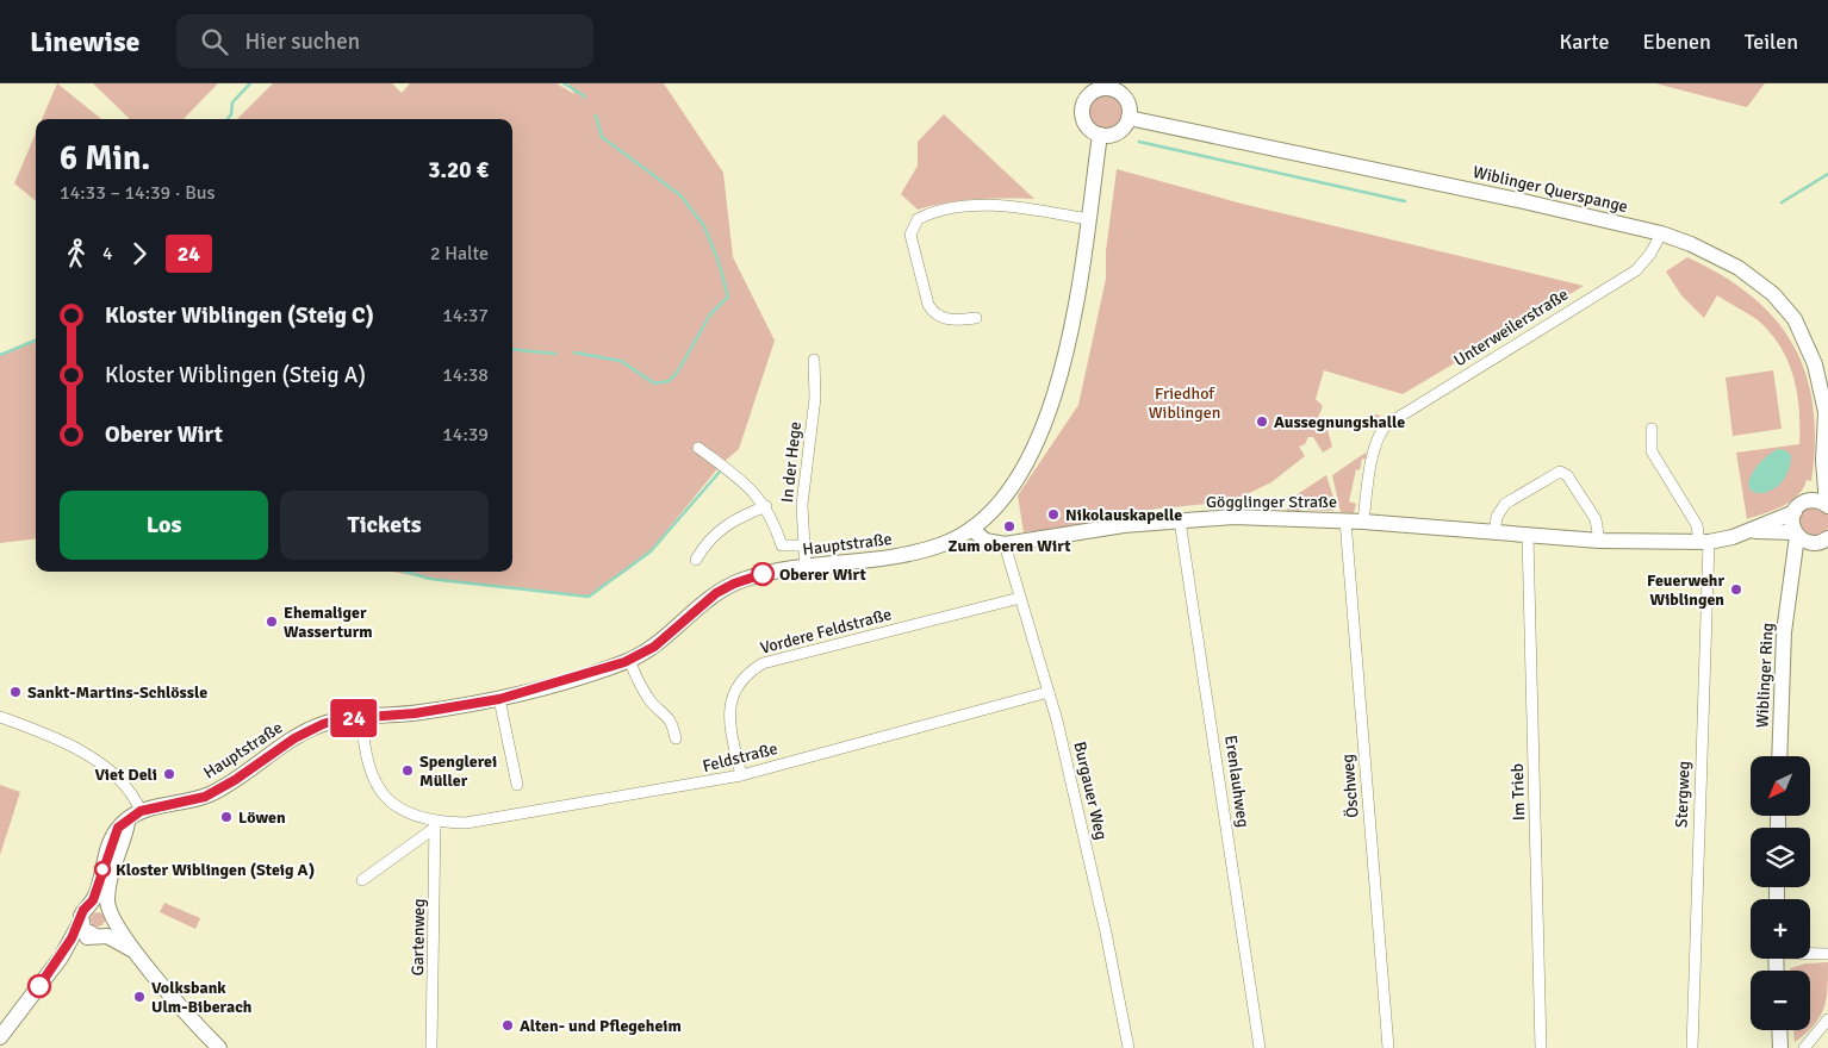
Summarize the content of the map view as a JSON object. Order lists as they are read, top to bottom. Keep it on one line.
{"streets":{"main road":["Wiblinger Querspange","Gögglinger Straße","Hauptstraße","Wiblinger Ring"],"street":["Unterweilerstraße","In der Hege","Vordere Feldstraße","Feldstraße","Erenlauhweg","Öschweg","Burgauer Weg","Im Trieb","Stergweg","Gartenweg"]},"crossings":[["Wiblinger Querspange","Unterweilerstraße"],["Wiblinger Querspange","Gögglinger Straße"],["Wiblinger Querspange","Hauptstraße"],["Unterweilerstraße","Gögglinger Straße"],["In der Hege","Hauptstraße"],["Gögglinger Straße","Hauptstraße"],["Gögglinger Straße","Wiblinger Ring"],["Gögglinger Straße","Erenlauhweg"],["Gögglinger Straße","Öschweg"],["Gögglinger Straße","Burgauer Weg"],["Gögglinger Straße","Im Trieb"],["Gögglinger Straße","Stergweg"],["Hauptstraße","Feldstraße"],["Vordere Feldstraße","Feldstraße"],["Vordere Feldstraße","Burgauer Weg"],["Feldstraße","Burgauer Weg"],["Feldstraße","Gartenweg"]],"parks":["Friedhof Wiblingen"],"places":["Aussegnungshalle","Nikolauskapelle","Zum oberen Wirt","Oberer Wirt","Feuerwehr Wiblingen","Ehemaliger Wasserturm","Sankt-Martins-Schlössle","Spenglerei Müller","Viet Deli","Löwen","Kloster Wiblingen (Steig A)","Volksbank Ulm-Biberach","Alten- und Pflegeheim"],"lines":["bus line 24"],"north":"bottom left","page":{"header":"Linewise","search":"Hier suchen","nav":["Karte","Ebenen","Teilen"],"on_map":"24","heading":["6 Min.","14:33 – 14:39 · Bus","3.20 €"],"legs":["4","24","2 Halte"],"list":[{"name":"Kloster Wiblingen (Steig C)","value":"14:37"},{"name":"Kloster Wiblingen (Steig A)","value":"14:38"},{"name":"Oberer Wirt","value":"14:39"}],"buttons":["Los","Tickets"],"map_buttons":["+","−"]}}
